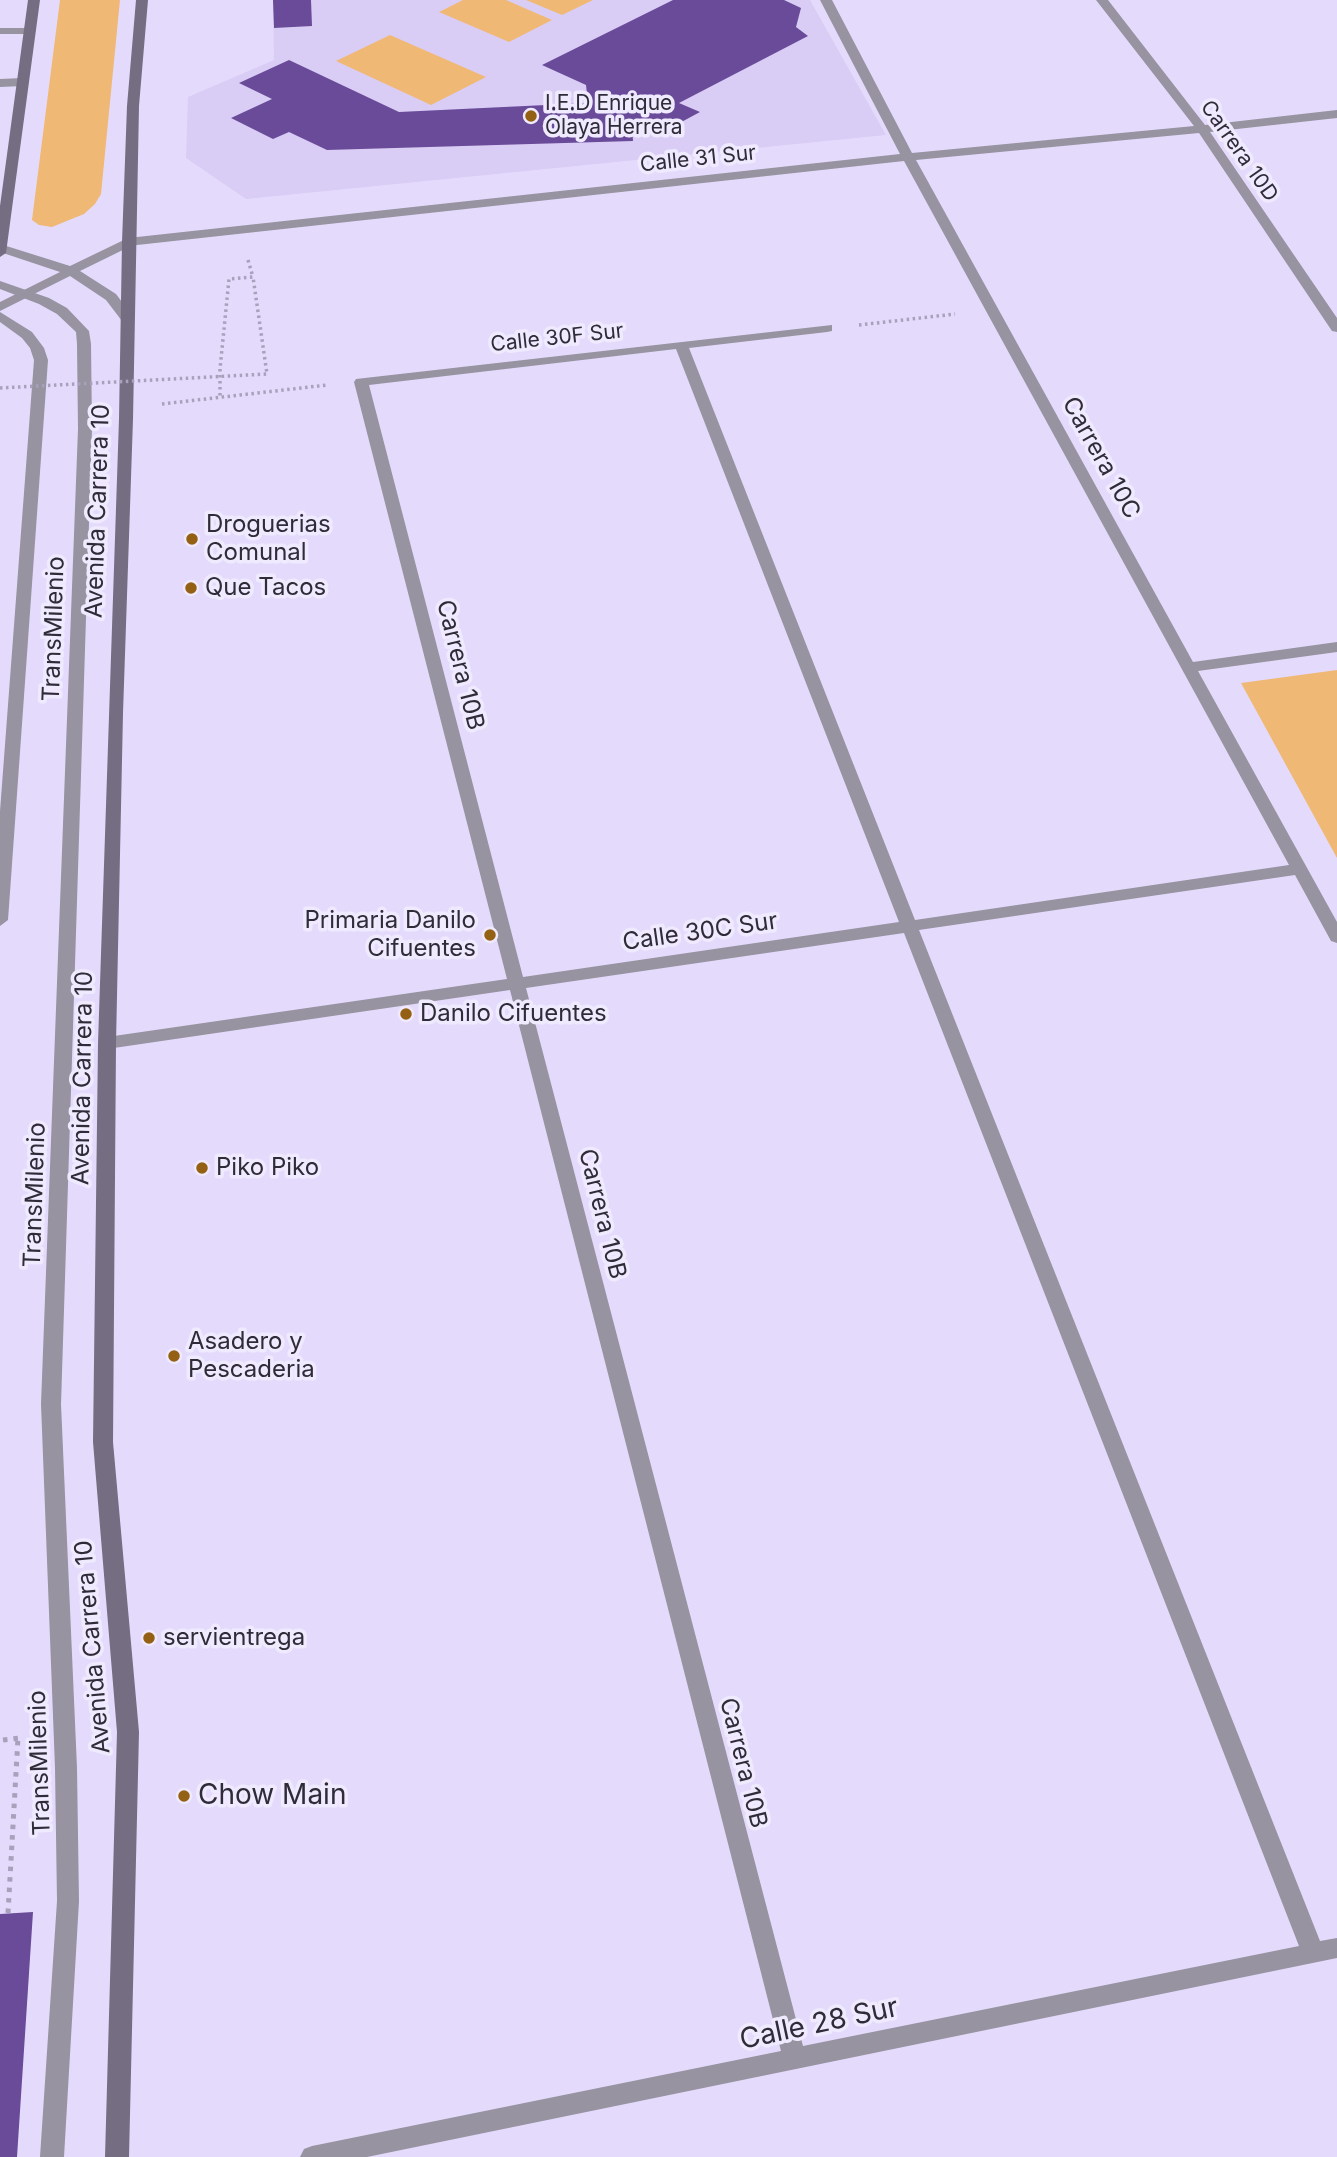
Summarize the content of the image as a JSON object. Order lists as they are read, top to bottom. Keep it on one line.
{"streets":{"main road":["Avenida Carrera 10"],"street":["Carrera 10D","Calle 31 Sur","Calle 30F Sur","Carrera 10C","TransMilenio","Carrera 10B","Calle 30C Sur","Calle 28 Sur"]},"crossings":[["Carrera 10D","Calle 31 Sur"],["Calle 31 Sur","Carrera 10C"],["Calle 31 Sur","Avenida Carrera 10"],["Calle 31 Sur","TransMilenio"],["Calle 30F Sur","Carrera 10B"],["Carrera 10C","Calle 30C Sur"],["Avenida Carrera 10","Calle 30C Sur"],["Carrera 10B","Calle 30C Sur"],["Carrera 10B","Calle 28 Sur"]],"places":["I.E.D Enrique Olaya Herrera","Droguerias Comunal","Que Tacos","Primaria Danilo Cifuentes","Danilo Cifuentes","Piko Piko","Asadero y Pescaderia","servientrega","Chow Main"]}
